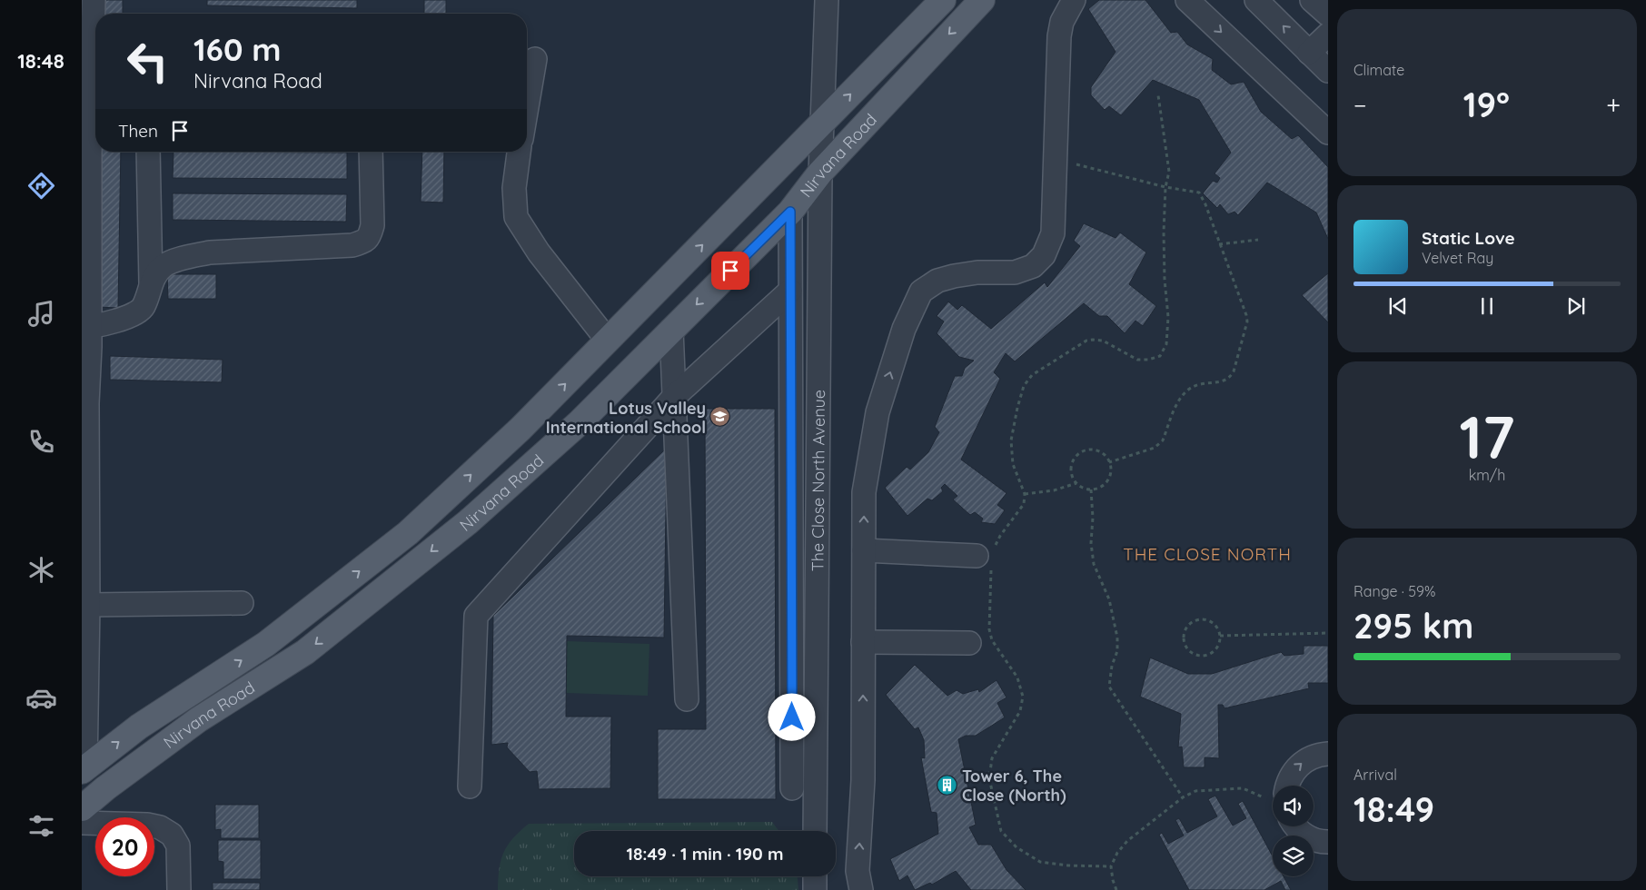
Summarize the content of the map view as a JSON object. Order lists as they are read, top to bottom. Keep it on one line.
{"streets":{"main road":["Nirvana Road"],"street":["The Close North Avenue"]},"crossings":[["Nirvana Road","The Close North Avenue"]],"districts":["THE CLOSE NORTH"],"places":{"school or university":["Lotus Valley International School"],"building":["Tower 6, The Close (North)"]},"page":{"tabs":"18:48","tile":["Climate",["17","km/h"],["Range · 59%","295 km"],["Arrival","18:49"]],"turn":["160 m","Nirvana Road"],"heat":["−","19°","+"],"then":"Then","song":["Static Love","Velvet Ray"],"limit":"20","trip":"18:49 · 1 min · 190 m"}}
